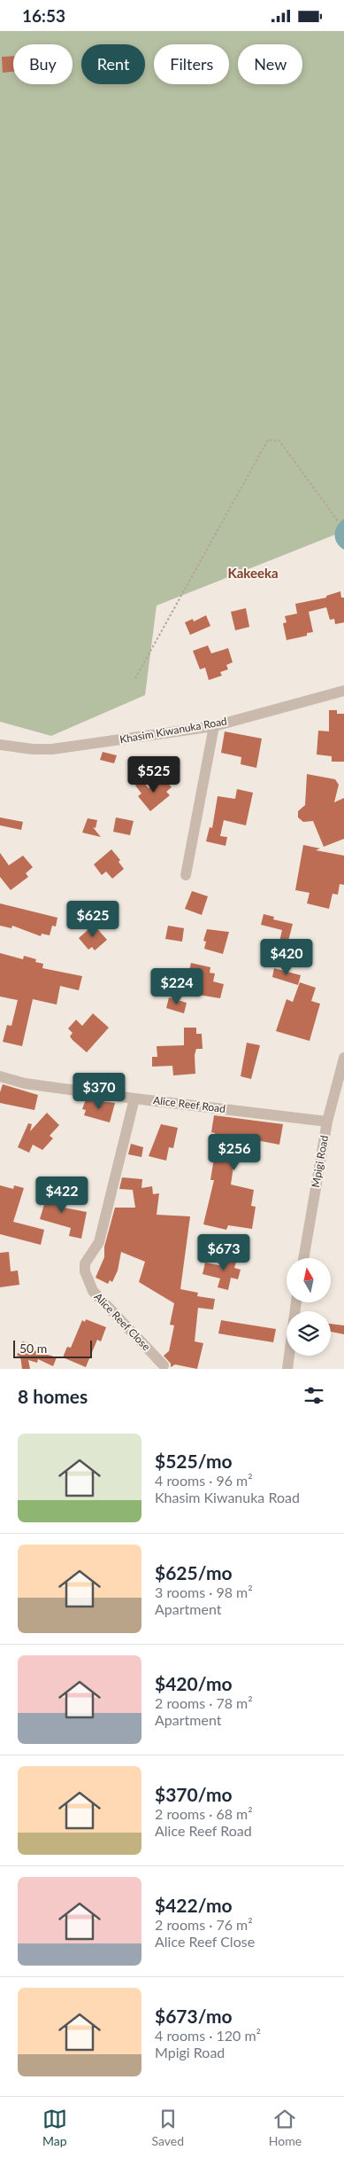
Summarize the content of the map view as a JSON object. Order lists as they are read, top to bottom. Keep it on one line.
{"streets":{"street":["Khasim Kiwanuka Road","Alice Reef Road","Mpigi Road","Alice Reef Close"]},"crossings":[["Alice Reef Road","Mpigi Road"],["Alice Reef Road","Alice Reef Close"]],"districts":["Kakeeka"],"scale_bar":"50 m","north":"top","page":{"status":"16:53","chip":["Buy","Rent","Filters","New"],"price":["$525","$625","$420","$224","$370","$256","$422","$673"],"scale":"50 m","heading":"8 homes","list":[{"name":"$525/mo","note":"4 rooms · 96 m² · Khasim Kiwanuka Road"},{"name":"$625/mo","note":"3 rooms · 98 m² · Apartment"},{"name":"$420/mo","note":"2 rooms · 78 m² · Apartment"},{"name":"$370/mo","note":"2 rooms · 68 m² · Alice Reef Road"},{"name":"$422/mo","note":"2 rooms · 76 m² · Alice Reef Close"},{"name":"$673/mo","note":"4 rooms · 120 m² · Mpigi Road"}],"tabs":["Map","Saved","Home"]}}
